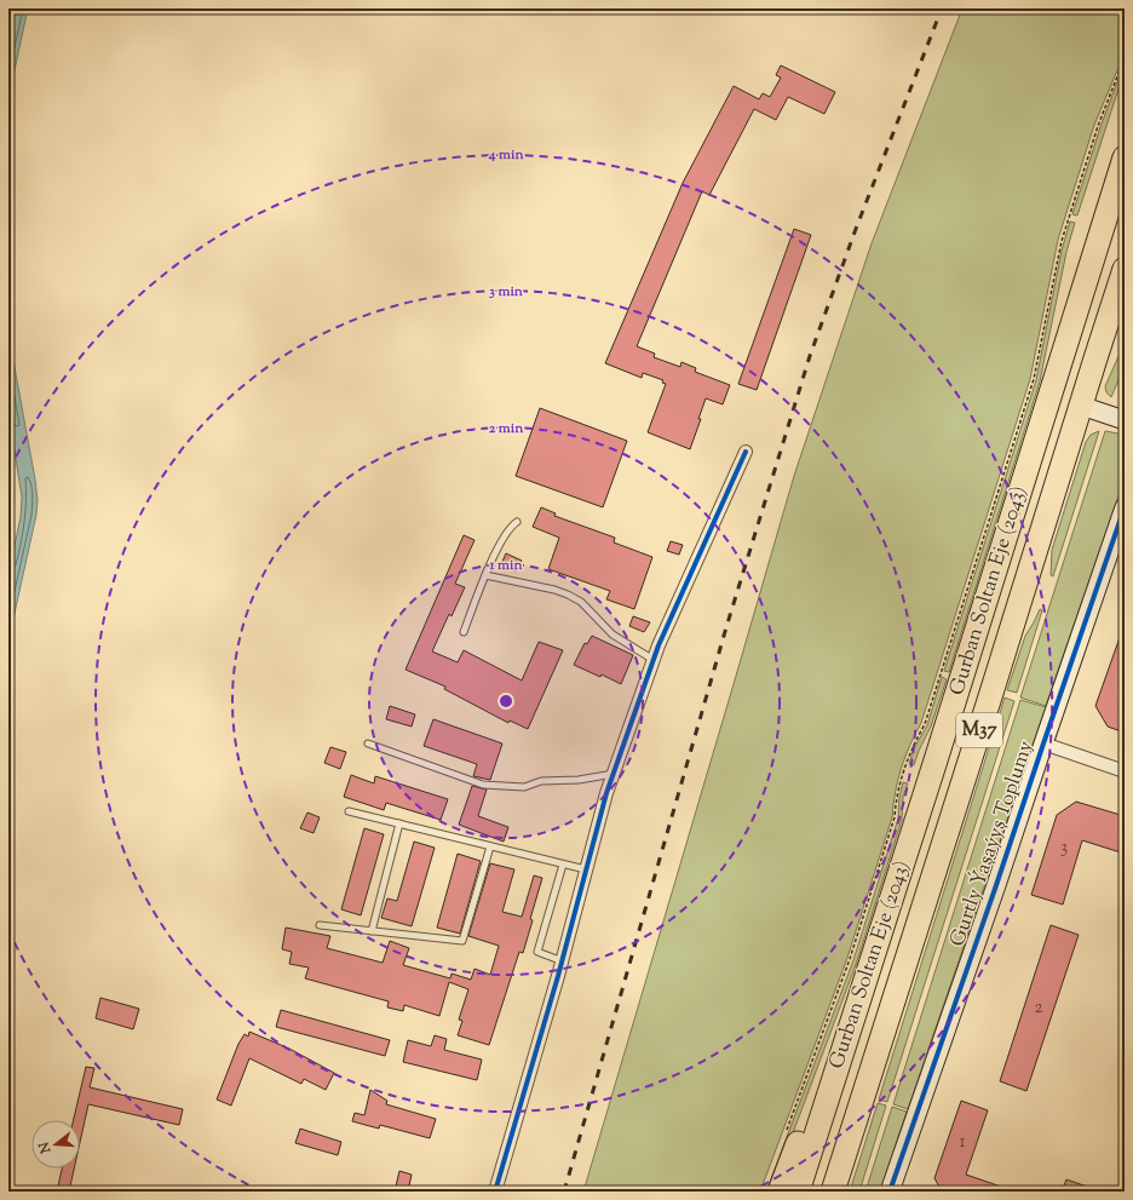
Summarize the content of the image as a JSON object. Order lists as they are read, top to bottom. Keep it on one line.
{"streets":{"highway":["Gurban Soltan Eje (2043)","M37"],"street":["Gurtly Ýaşaýyş Toplumy"]},"house_numbers":["3","2","1"],"north":"left","rings":["4 min","3 min","2 min","1 min"]}
